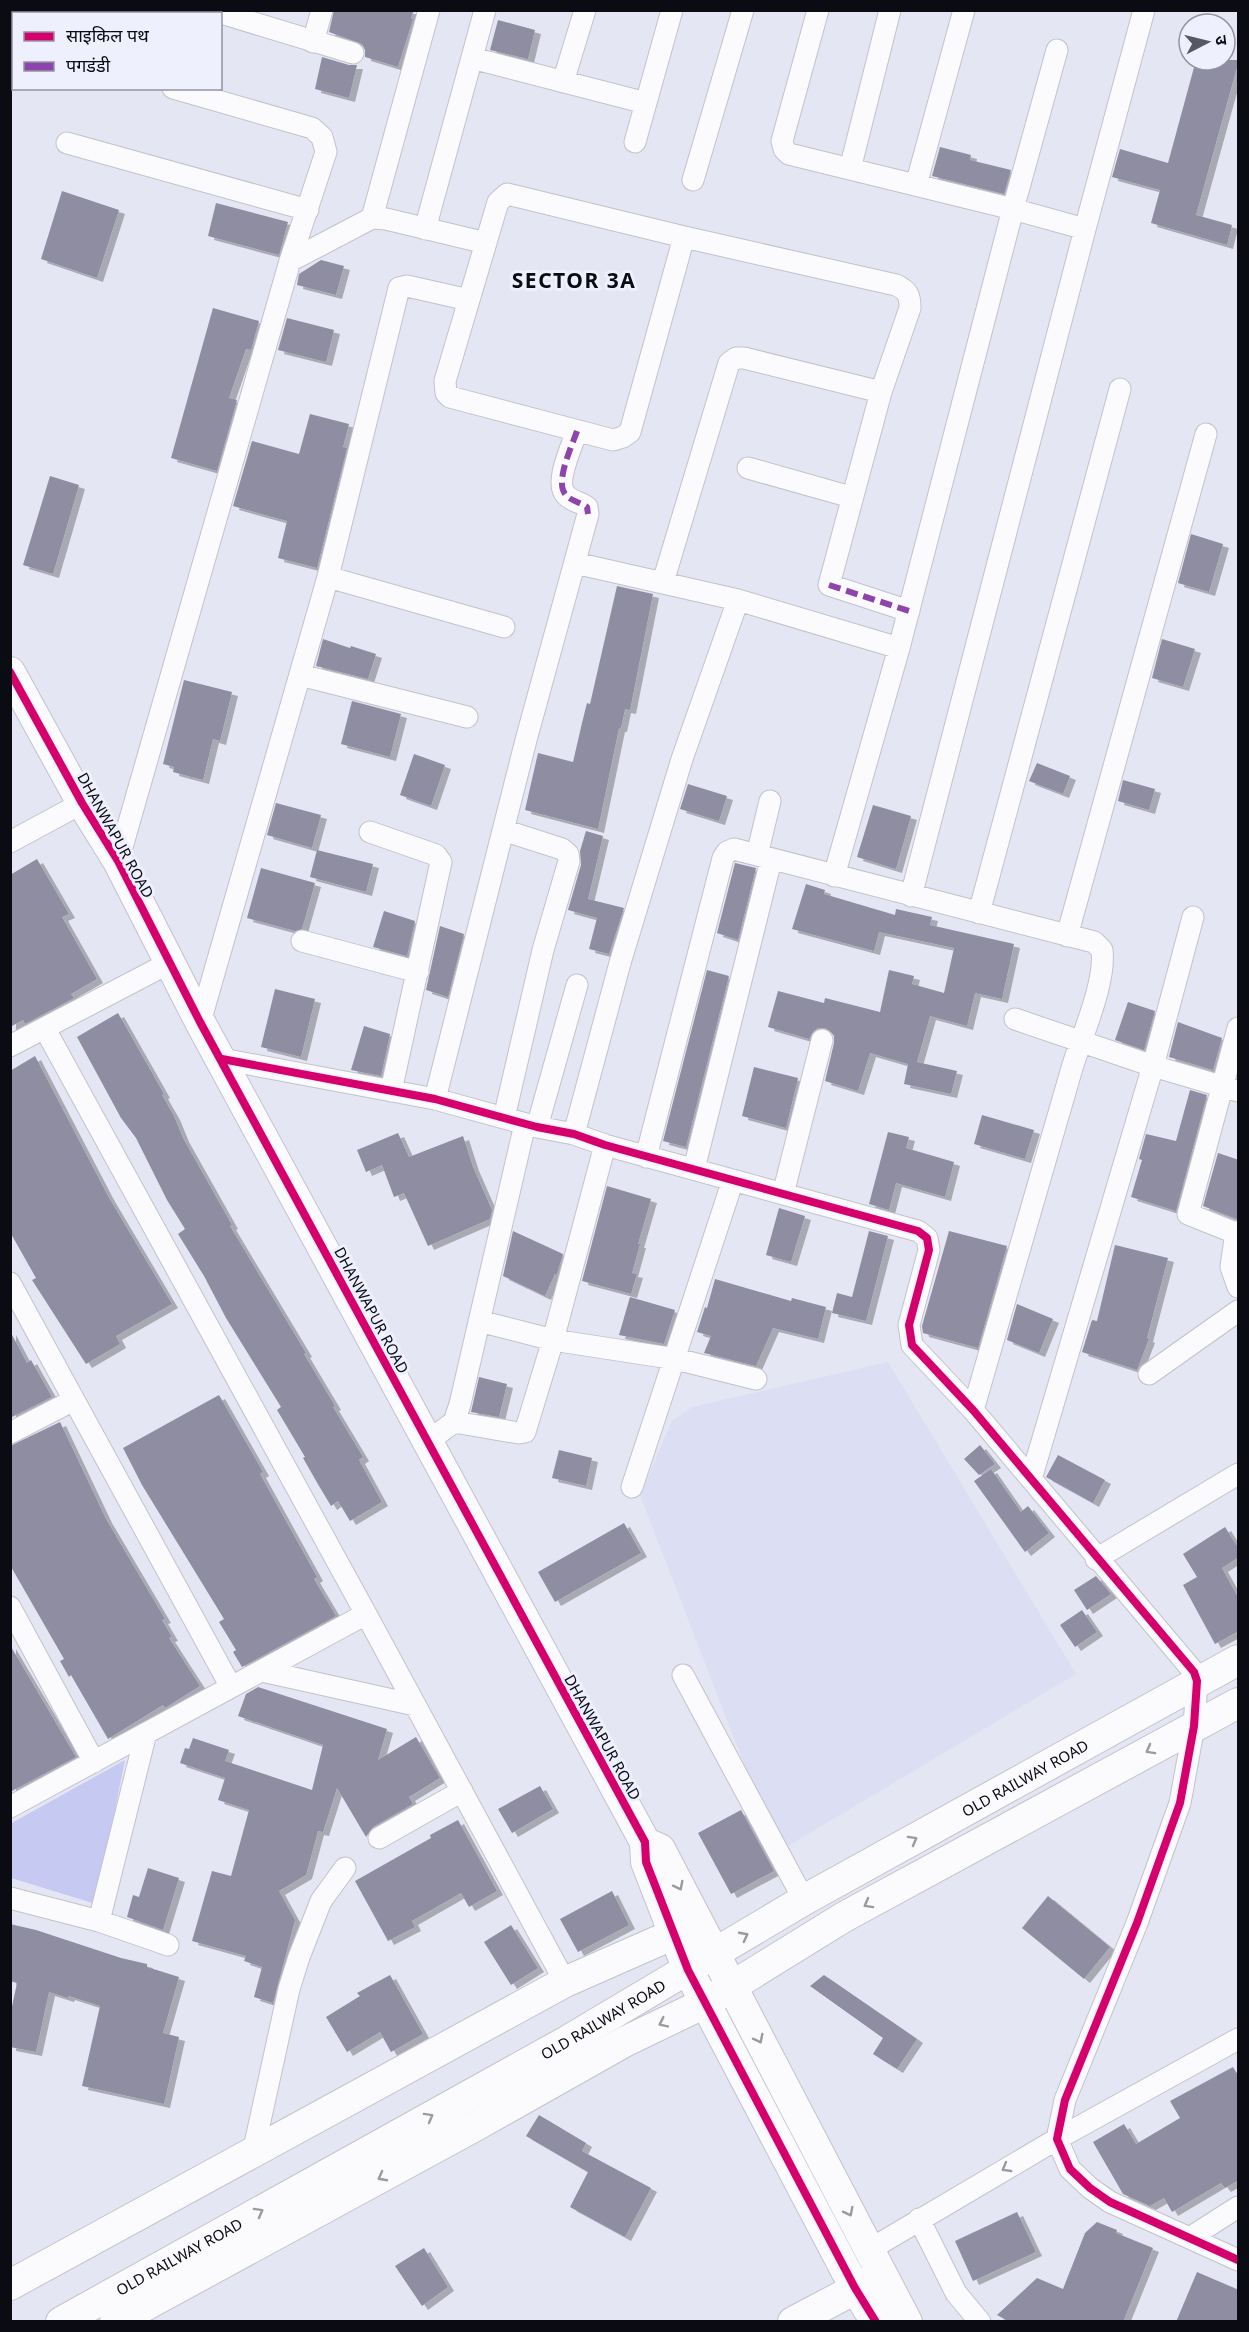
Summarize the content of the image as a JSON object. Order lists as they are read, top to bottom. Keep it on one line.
{"streets":{"street":["DHANWAPUR ROAD","OLD RAILWAY ROAD"]},"crossings":[["DHANWAPUR ROAD","OLD RAILWAY ROAD"]],"districts":["SECTOR 3A"],"legend":["साइकिल पथ","पगडंडी"],"north":"right"}
